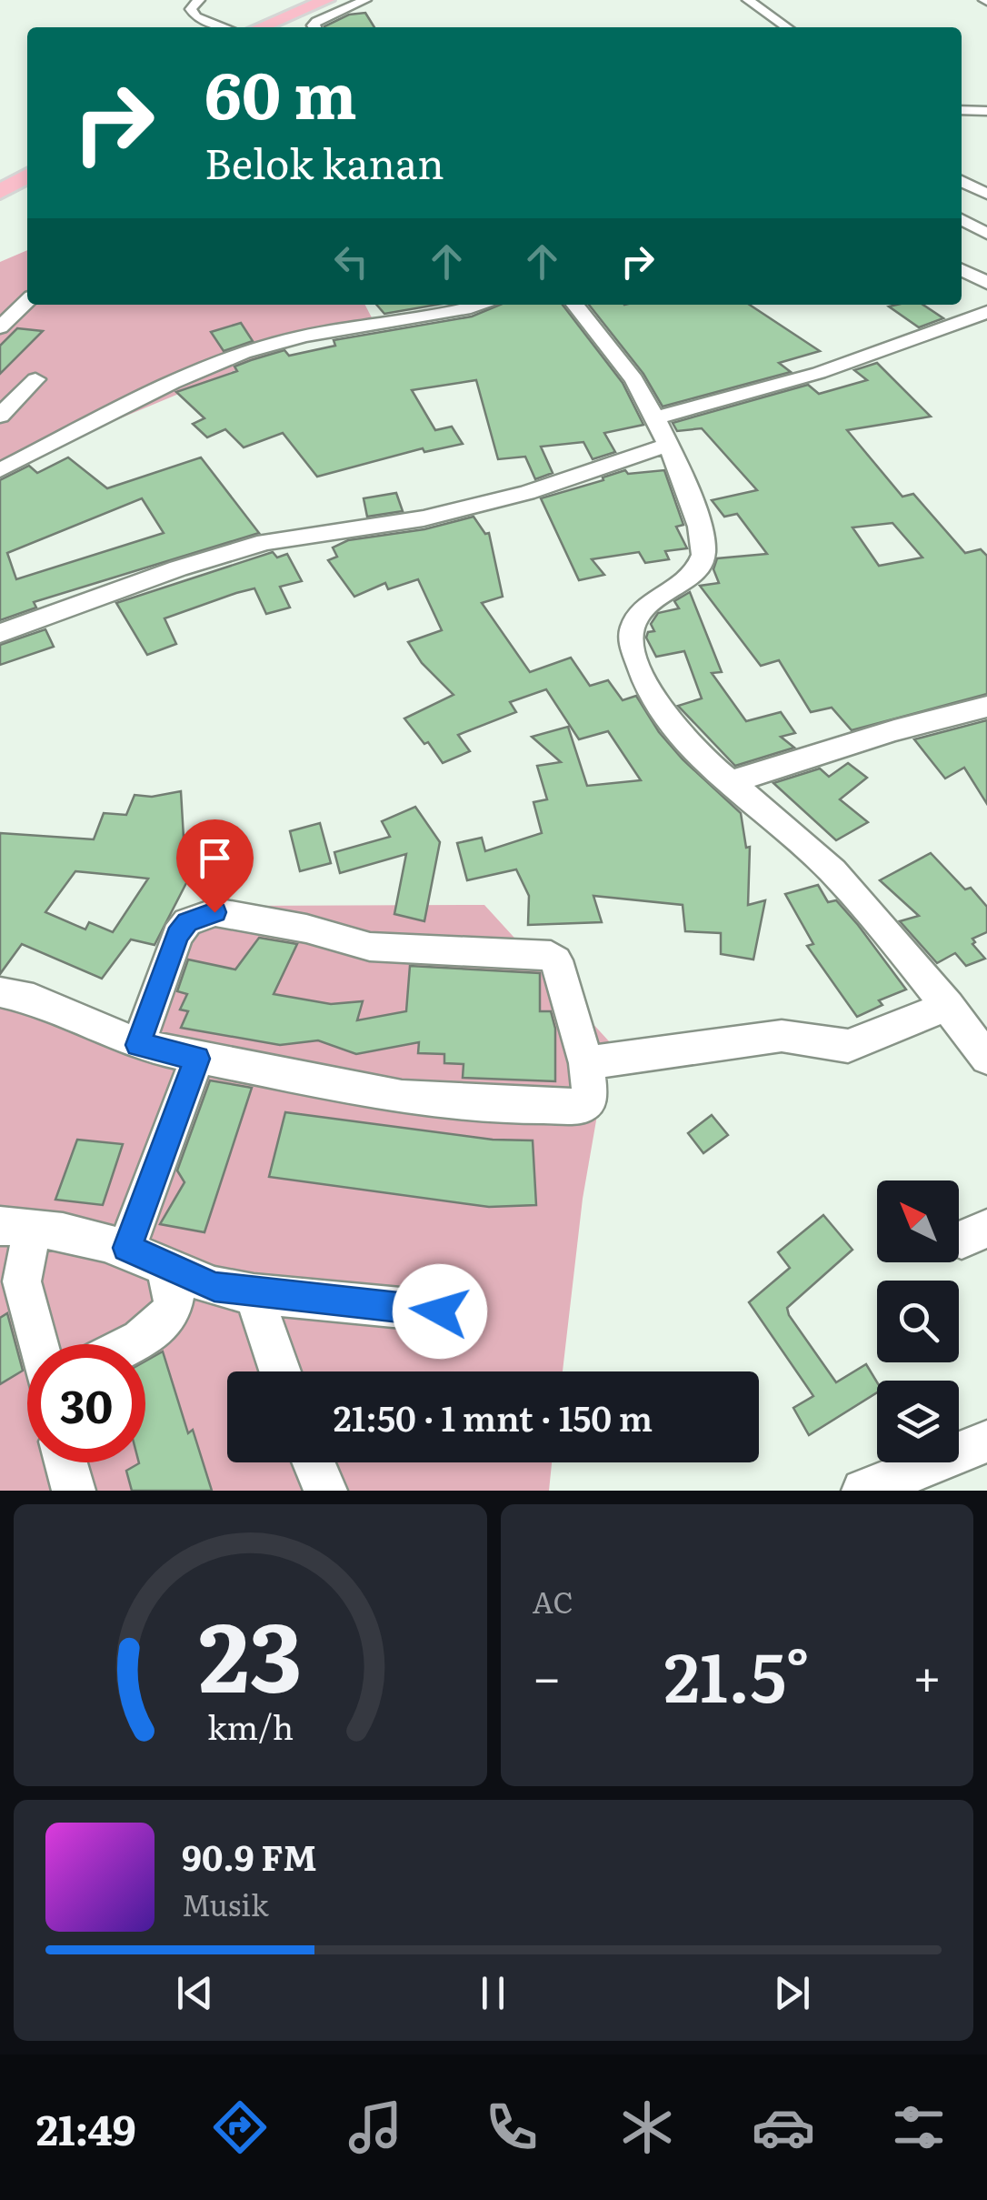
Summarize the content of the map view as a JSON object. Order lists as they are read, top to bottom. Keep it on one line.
{"north":"top left","page":{"turn":["60 m","Belok kanan"],"limit":"30","trip":"21:50 · 1 mnt · 150 m","tile":"AC","heat":["−","21.5°","+"],"song":["90.9 FM","Musik"],"tabs":"21:49","gauge":["23","km/h"]}}
